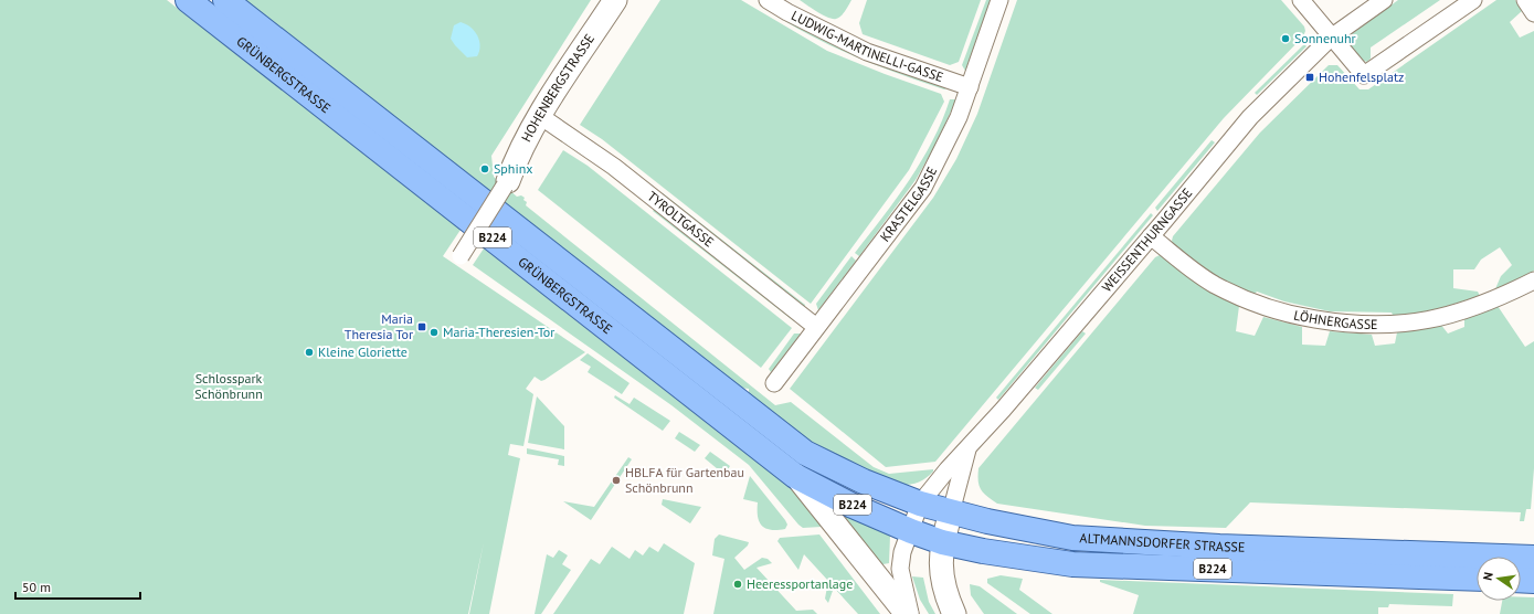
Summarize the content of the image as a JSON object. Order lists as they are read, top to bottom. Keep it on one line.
{"streets":{"main road":["GRÜNBERGSTRASSE","B224","ALTMANNSDORFER STRASSE"],"street":["LUDWIG-MARTINELLI-GASSE","HOHENBERGSTRASSE","KRASTELGASSE","TYROLTGASSE","WEISSENTHURNGASSE","LÖHNERGASSE"]},"crossings":[["LUDWIG-MARTINELLI-GASSE","KRASTELGASSE"],["GRÜNBERGSTRASSE","ALTMANNSDORFER STRASSE"],["HOHENBERGSTRASSE","TYROLTGASSE"],["KRASTELGASSE","TYROLTGASSE"],["WEISSENTHURNGASSE","LÖHNERGASSE"],["WEISSENTHURNGASSE","ALTMANNSDORFER STRASSE"]],"parks":["Schlosspark Schönbrunn"],"places":{"other":["Sonnenuhr","Sphinx","Maria-Theresien-Tor","Kleine Gloriette","HBLFA für Gartenbau Schönbrunn","Heeressportanlage"],"transit":["Hohenfelsplatz","Maria Theresia Tor"]},"scale_bar":"50 m","north":"left"}
